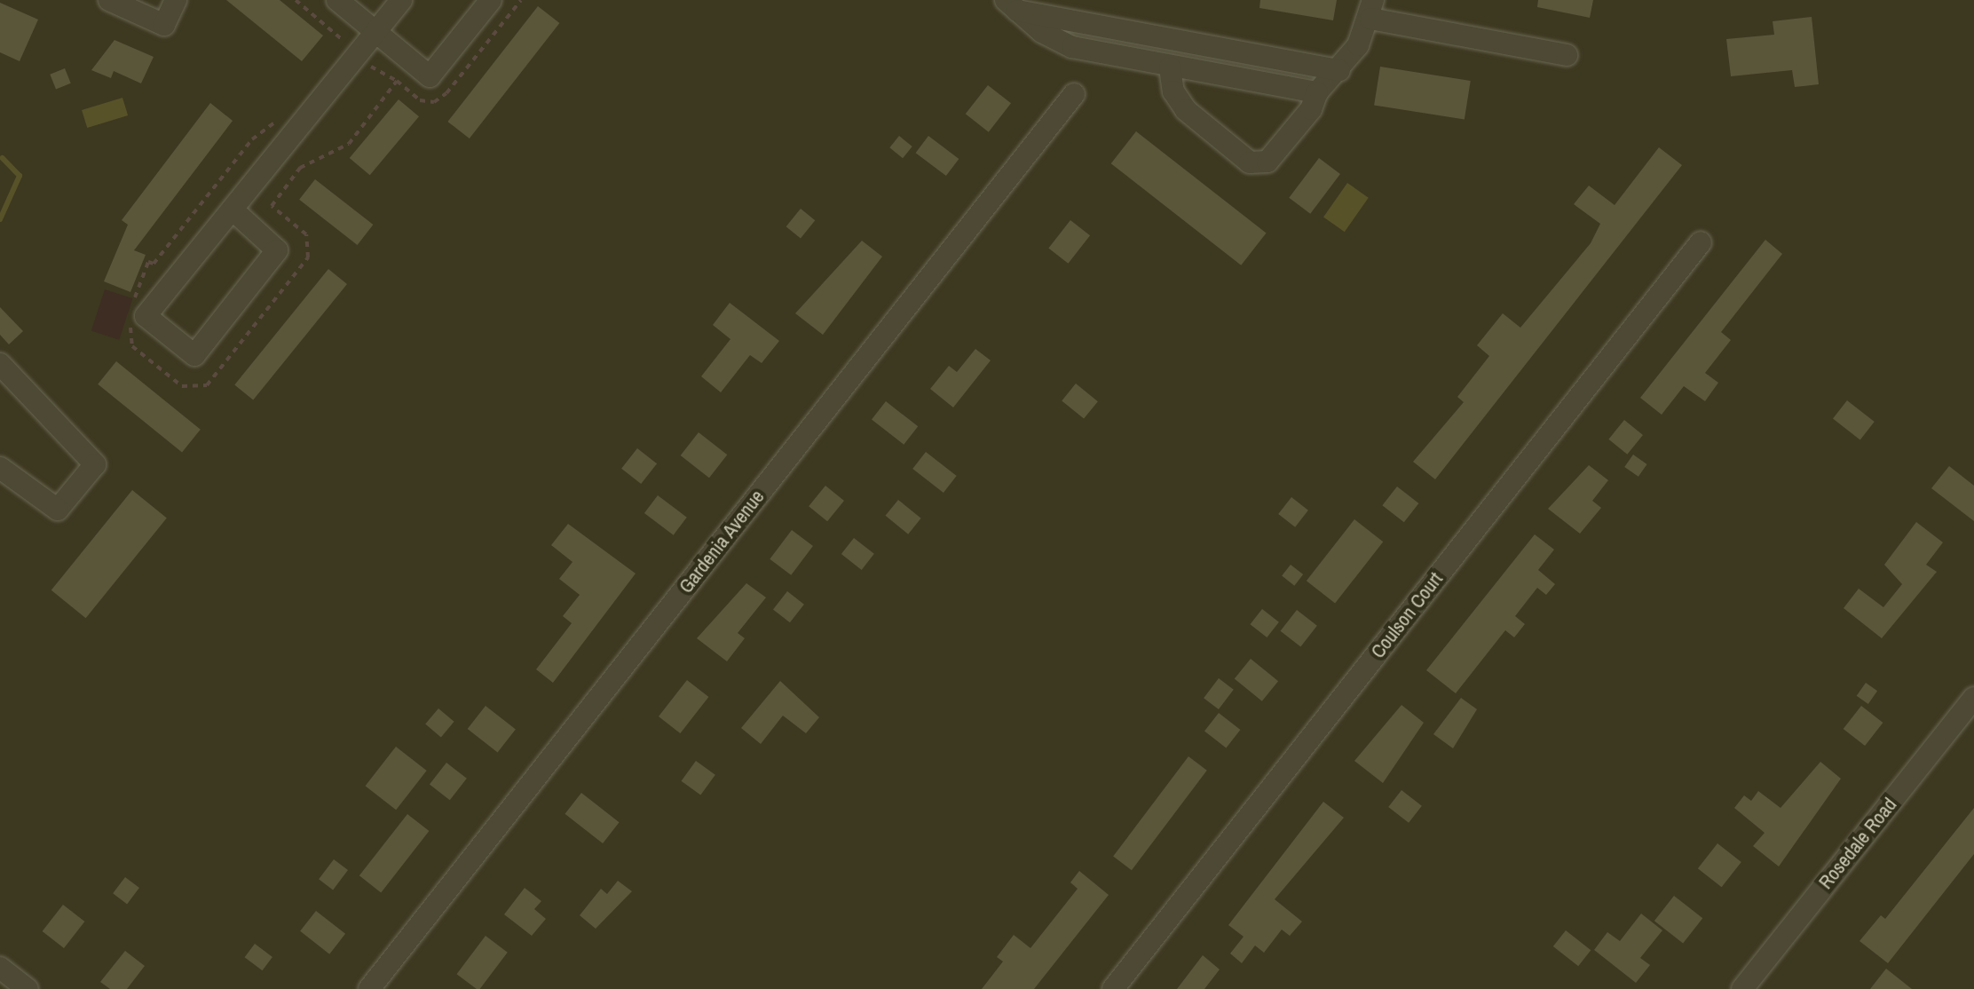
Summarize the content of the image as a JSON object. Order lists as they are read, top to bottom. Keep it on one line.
{"streets":{"street":["Gardenia Avenue","Coulson Court","Rosedale Road"]}}
